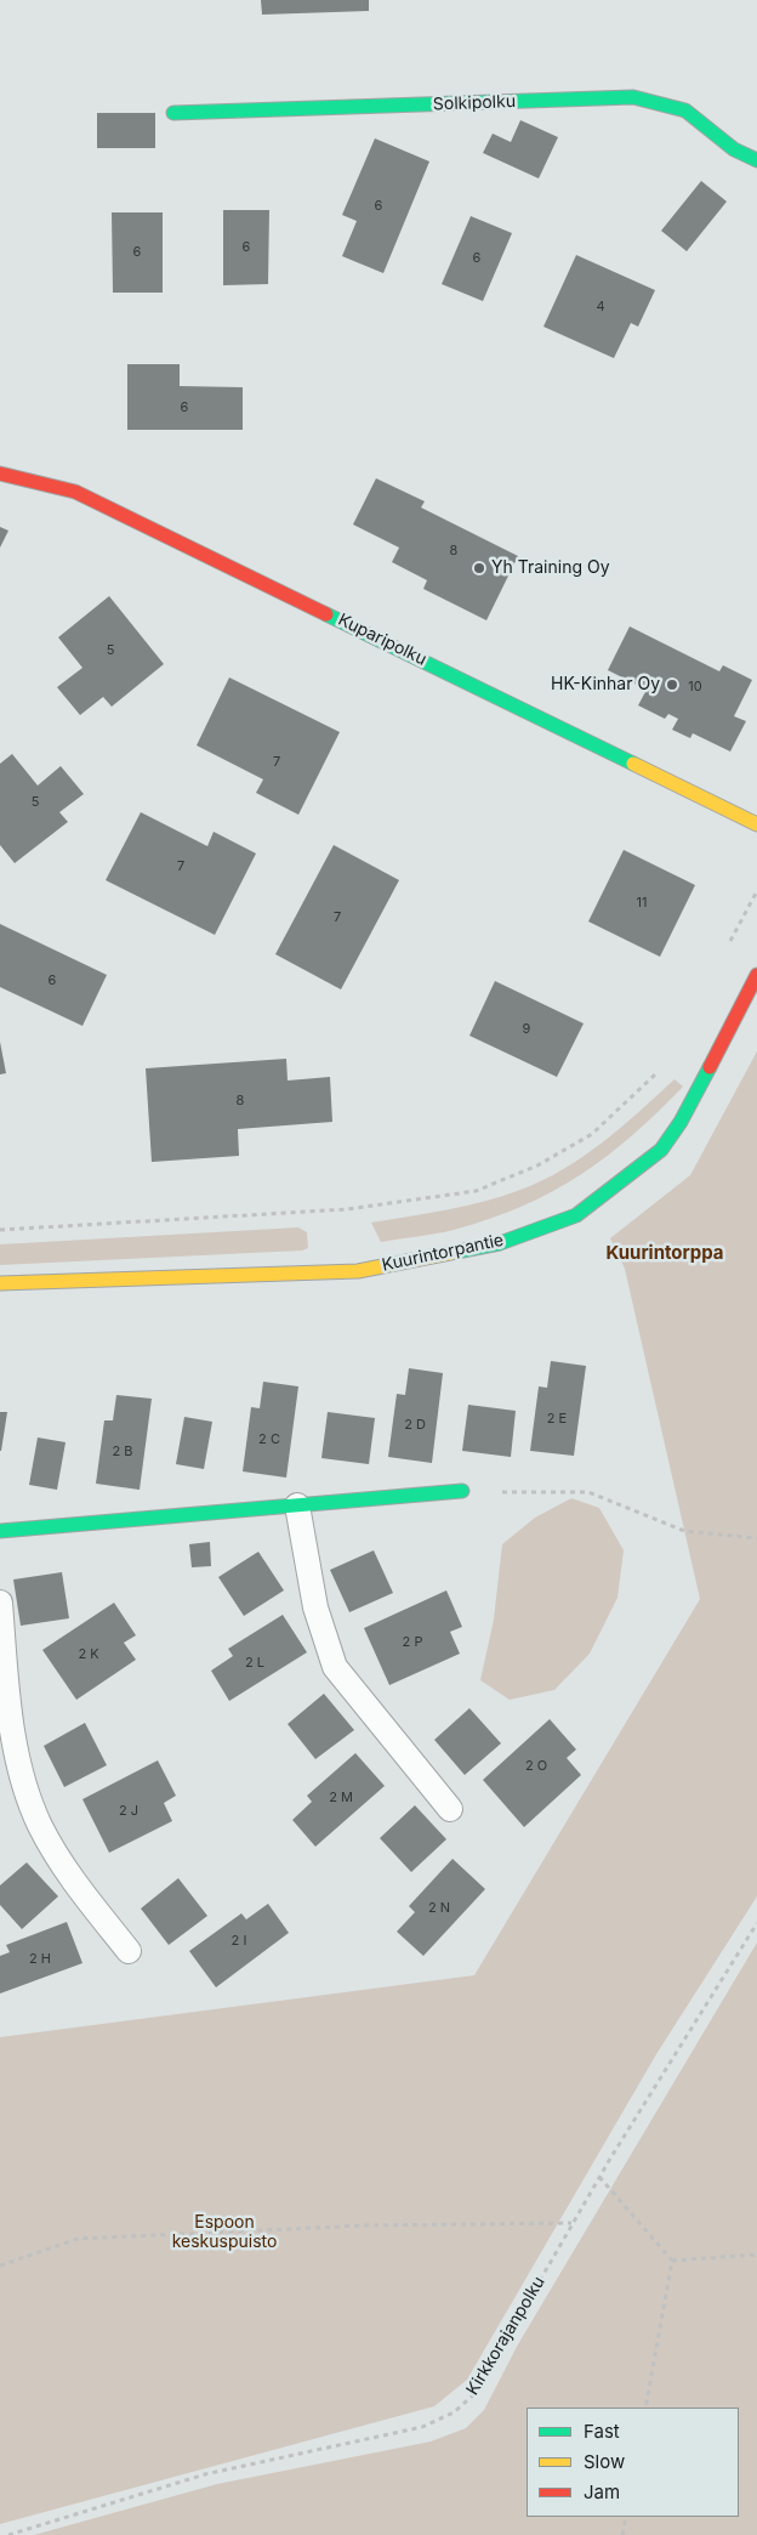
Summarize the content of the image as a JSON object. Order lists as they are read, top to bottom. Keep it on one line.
{"streets":{"street":["Solkipolku","Kuparipolku","Kuurintorpantie"],"path":["Kirkkorajanpolku"]},"districts":["Kuurintorppa"],"parks":["Espoon keskuspuisto"],"places":["Yh Training Oy","HK-Kinhar Oy"],"house_numbers":["6","6","6","6","4","6","8","5","10","7","5","7","11","7","6","9","8","2 E","2 D","2 C","2 B","2 P","2 K","2 L","2 O","2 M","2 J","2 N","2 I","2 H"],"legend":["Fast","Slow","Jam"]}
